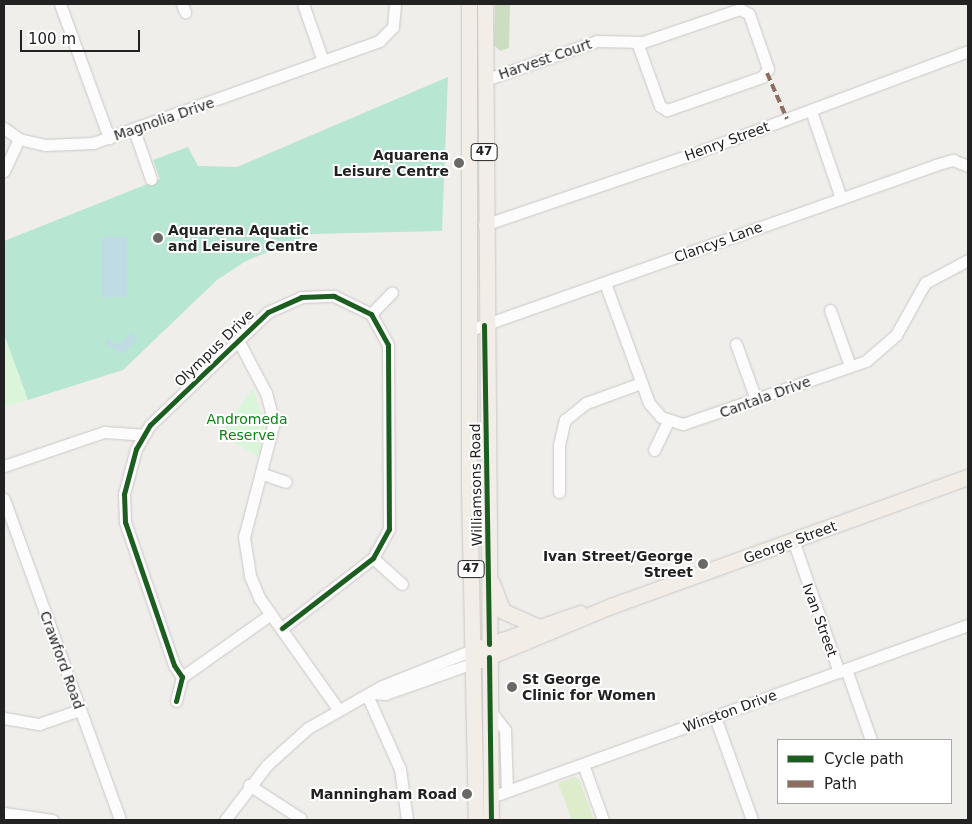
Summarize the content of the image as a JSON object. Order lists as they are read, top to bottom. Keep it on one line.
{"streets":{"main road":["47","Williamsons Road","George Street"],"street":["Harvest Court","Magnolia Drive","Henry Street","Clancys Lane","Olympus Drive","Cantala Drive","Ivan Street","Crawford Road","Winston Drive"]},"crossings":[["Harvest Court","Williamsons Road"],["Henry Street","Williamsons Road"],["Clancys Lane","Williamsons Road"],["Williamsons Road","George Street"],["Williamsons Road","Winston Drive"],["George Street","Ivan Street"],["Ivan Street","Winston Drive"]],"parks":["Andromeda Reserve"],"places":["Aquarena Leisure Centre","Aquarena Aquatic and Leisure Centre","Ivan Street/George Street","St George Clinic for Women","Manningham Road"],"legend":["Cycle path","Path"],"scale_bar":"100 m"}
